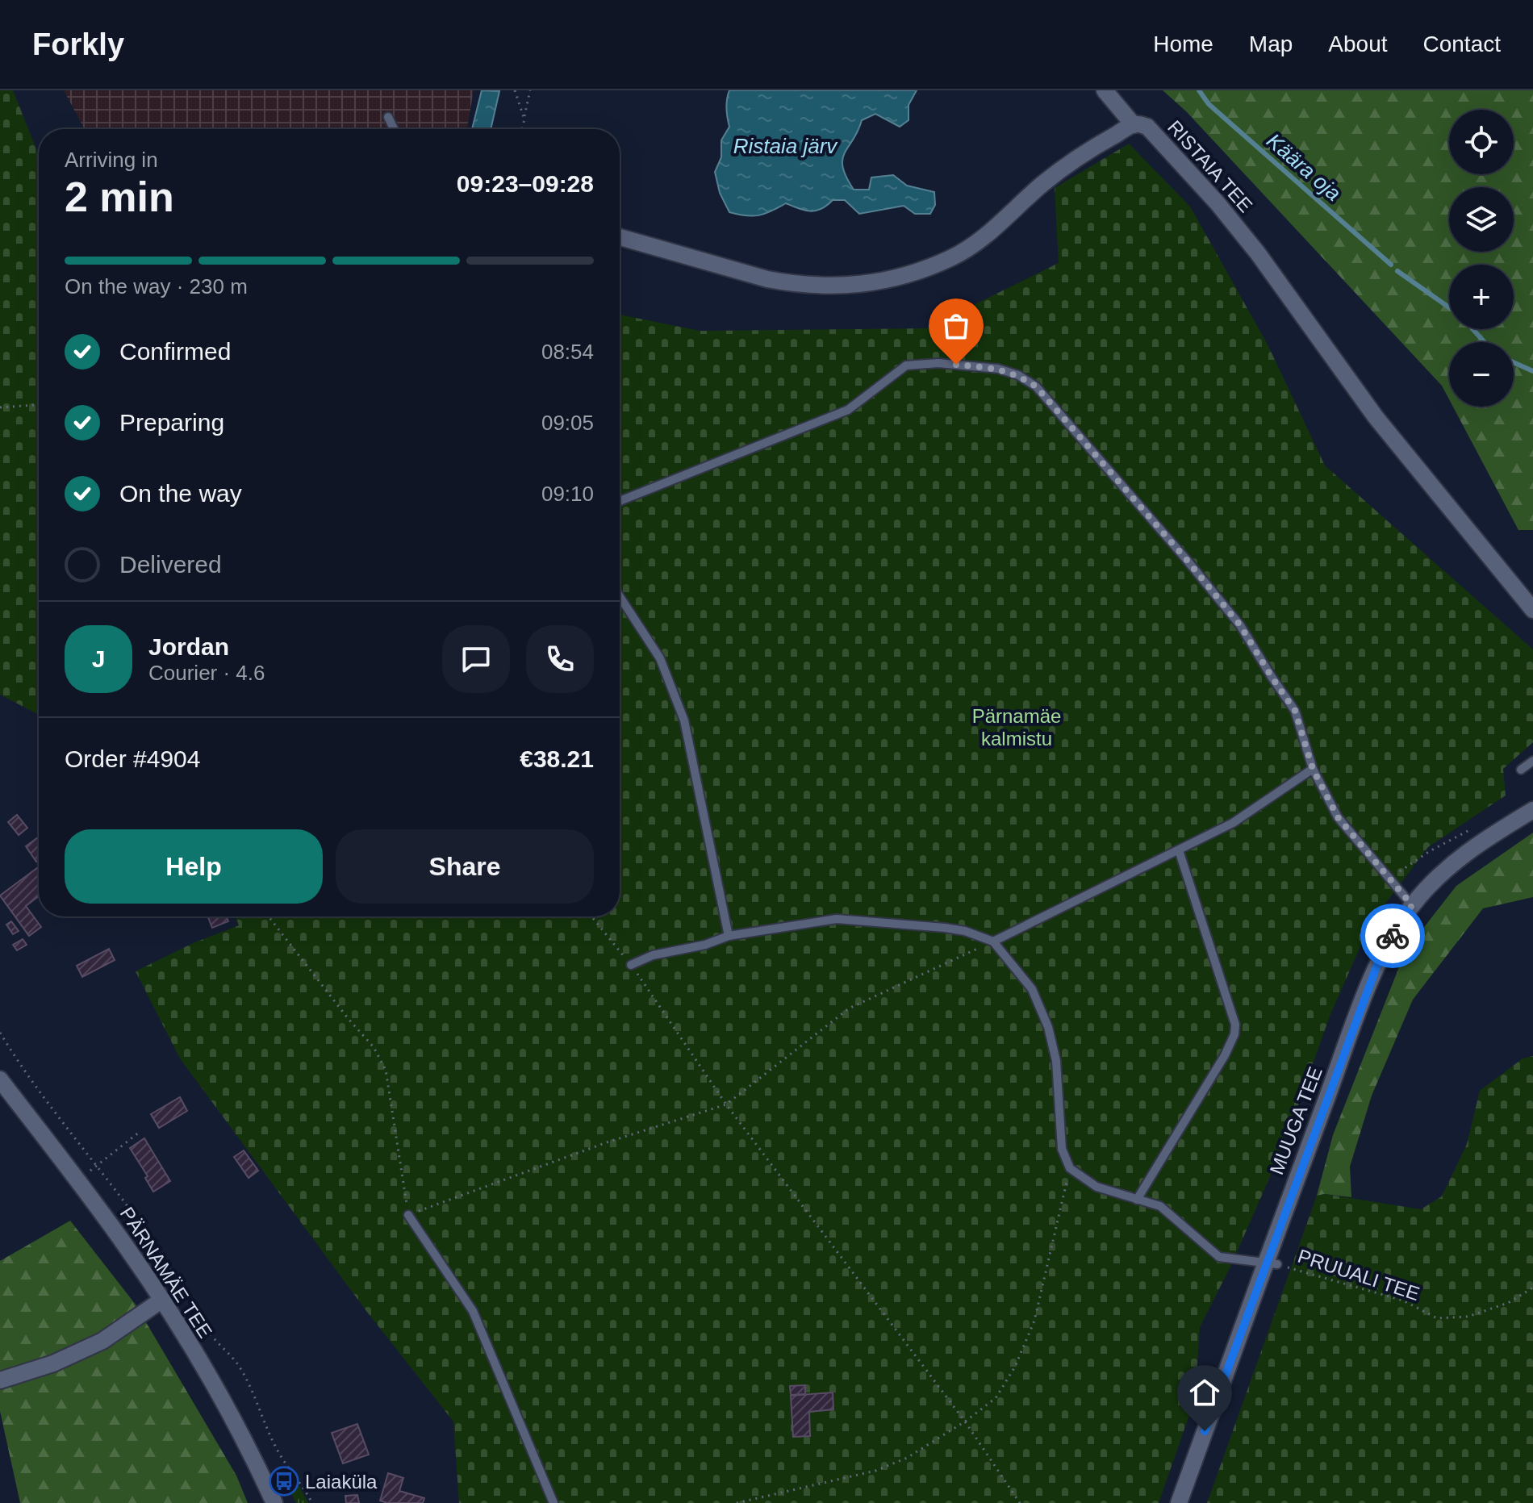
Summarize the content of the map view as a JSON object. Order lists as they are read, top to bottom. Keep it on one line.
{"streets":{"street":["RISTAIA TEE","MUUGA TEE","PÄRNAMÄE TEE"],"path":["PRUUALI TEE"]},"crossings":[["MUUGA TEE","PRUUALI TEE"]],"water":["Ristaia järv","Käära oja"],"parks":["Pärnamäe kalmistu"],"places":{"bus stop":["Laiaküla"]},"page":{"header":"Forkly","nav":["Home","Map","About","Contact"],"map_buttons":["+","−"],"heading":["2 min","Arriving in","09:23–09:28"],"panel":["Jordan","Courier · 4.6","Order #4904","€38.21"],"bar":"On the way · 230 m","list":[["Confirmed","08:54"],["Preparing","09:05"],["On the way","09:10"],"Delivered"],"round":"J","buttons":["Help","Share"]}}
